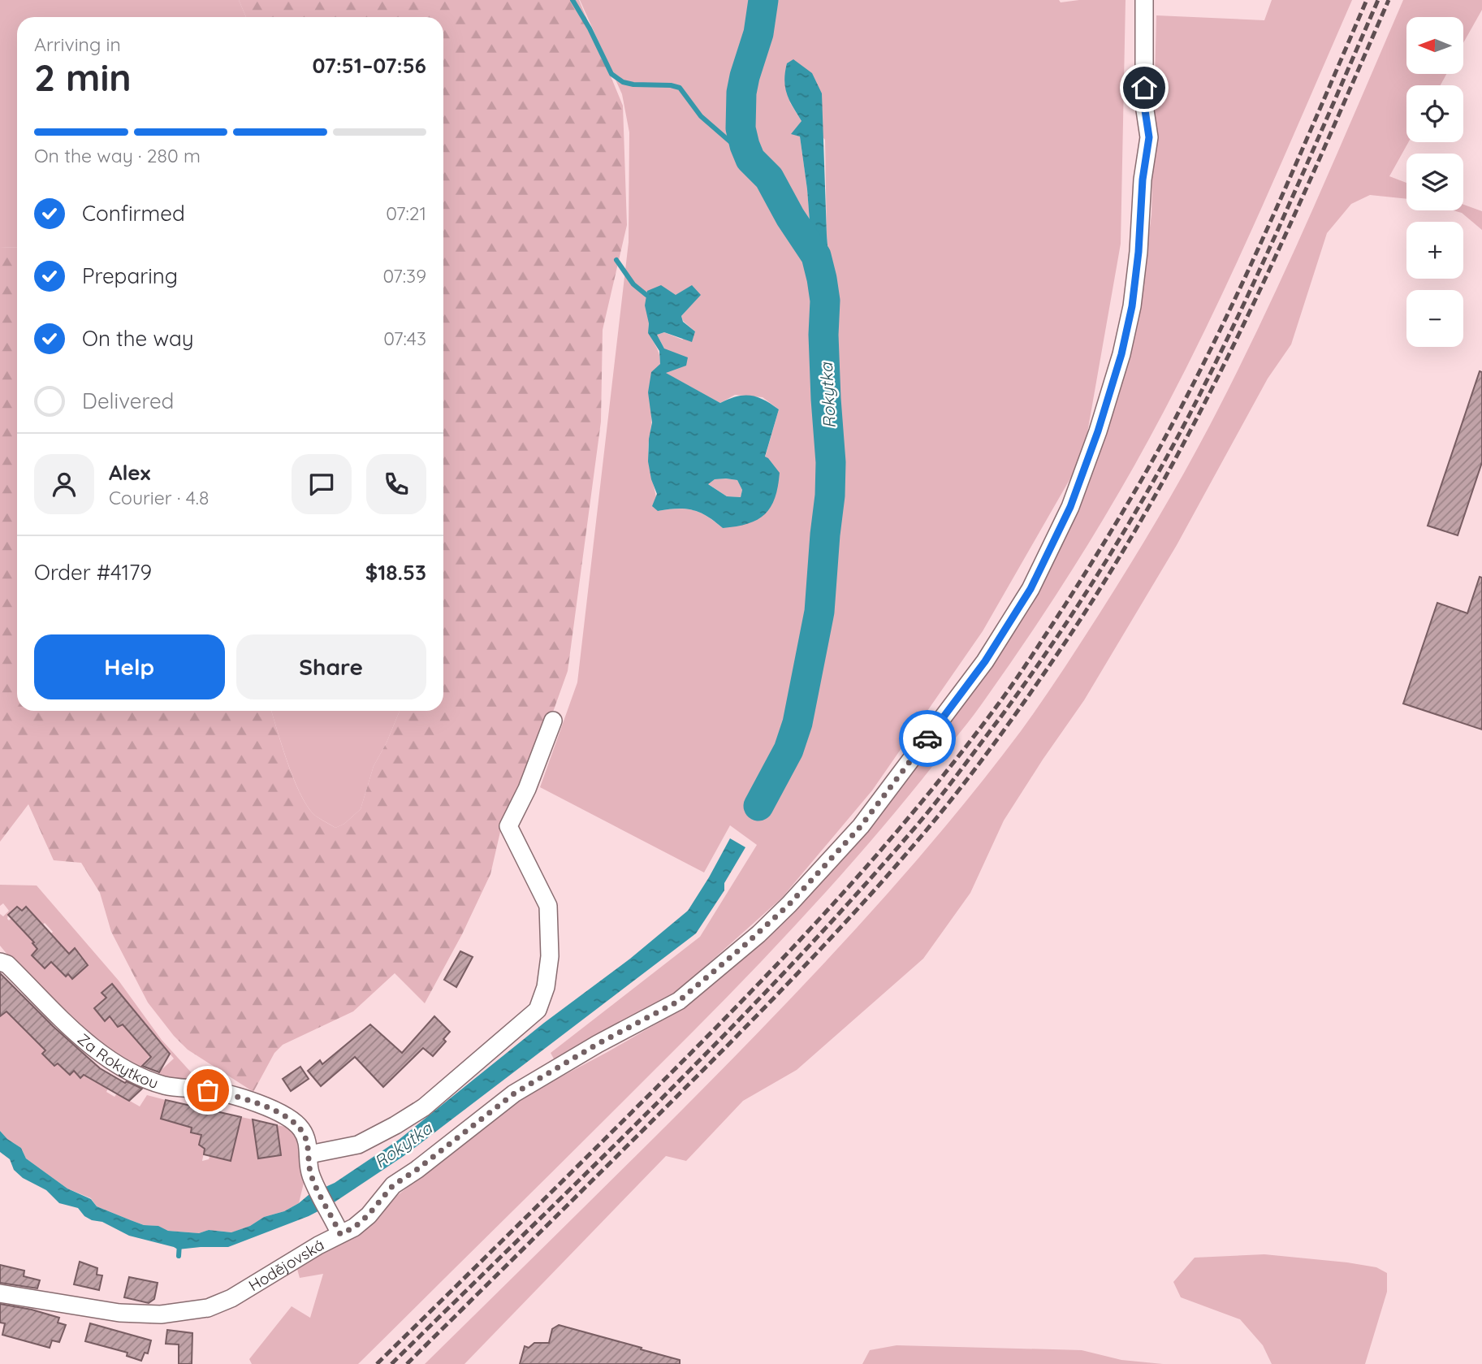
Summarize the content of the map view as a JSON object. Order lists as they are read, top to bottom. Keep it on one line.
{"streets":{"street":["Za Rokytkou","Hodějovská"]},"crossings":[["Za Rokytkou","Hodějovská"]],"water":["Rokytka"],"north":"left","page":{"map_buttons":["+","−"],"heading":["2 min","Arriving in","07:51–07:56"],"panel":["Alex","Courier · 4.8","Order #4179","$18.53"],"bar":"On the way · 280 m","list":[["Confirmed","07:21"],["Preparing","07:39"],["On the way","07:43"],"Delivered"],"buttons":["Help","Share"]}}
